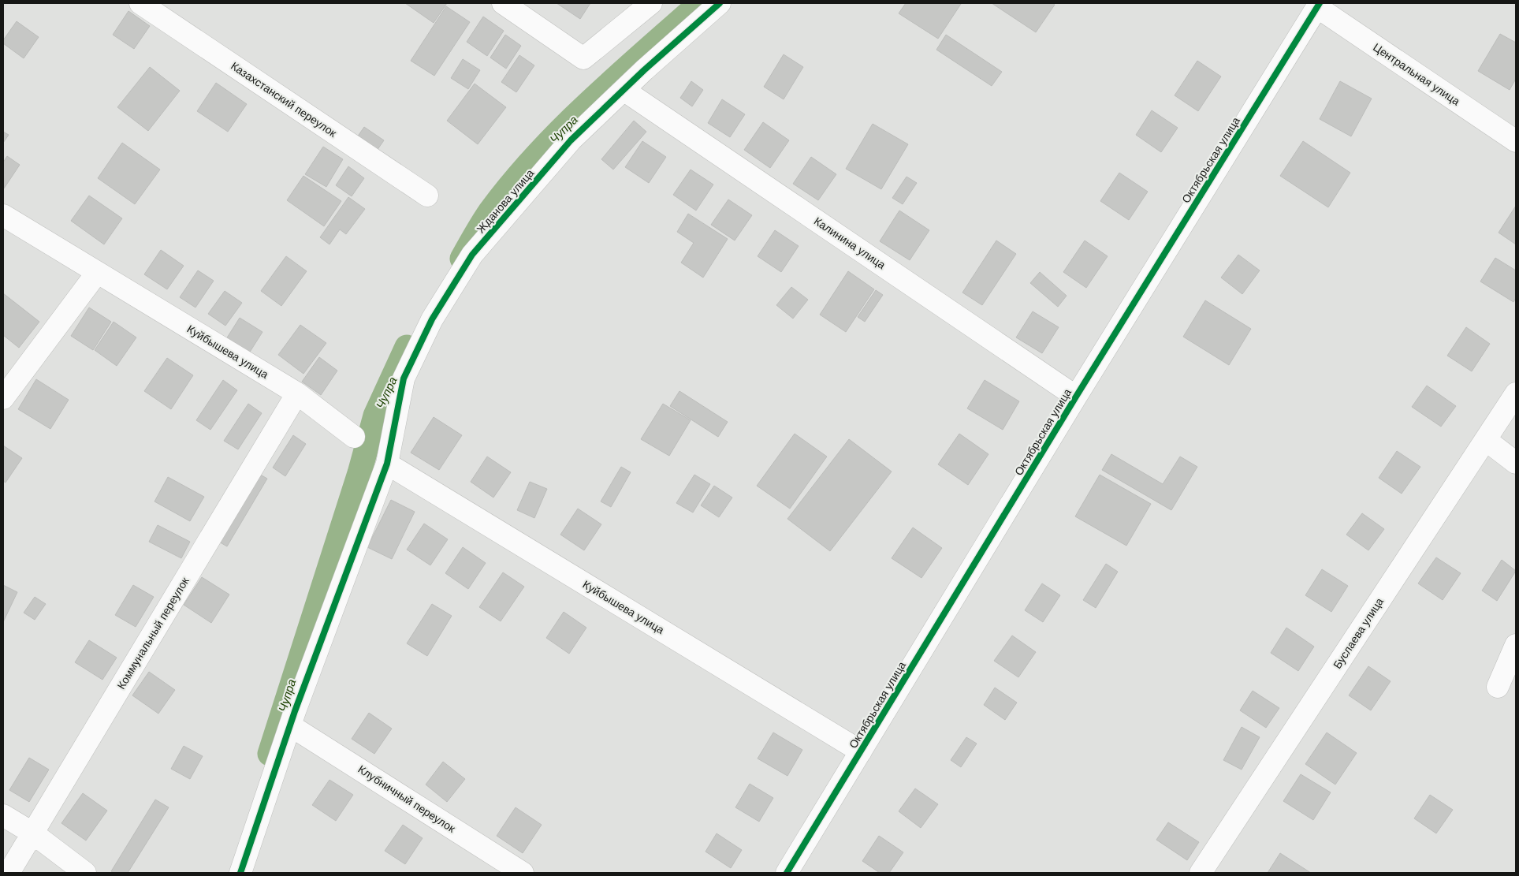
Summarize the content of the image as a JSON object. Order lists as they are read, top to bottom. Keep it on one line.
{"streets":{"street":["Центральная улица","Казахстанский переулок","Октябрьская улица","Жданова улица","Калинина улица","Куйбышева улица","Коммунальный переулок","Буслаева улица","Клубничный переулок"]},"crossings":[["Центральная улица","Октябрьская улица"],["Октябрьская улица","Калинина улица"],["Октябрьская улица","Куйбышева улица"],["Жданова улица","Калинина улица"],["Жданова улица","Куйбышева улица"],["Жданова улица","Клубничный переулок"],["Куйбышева улица","Коммунальный переулок"]],"water":["Чупра"]}
